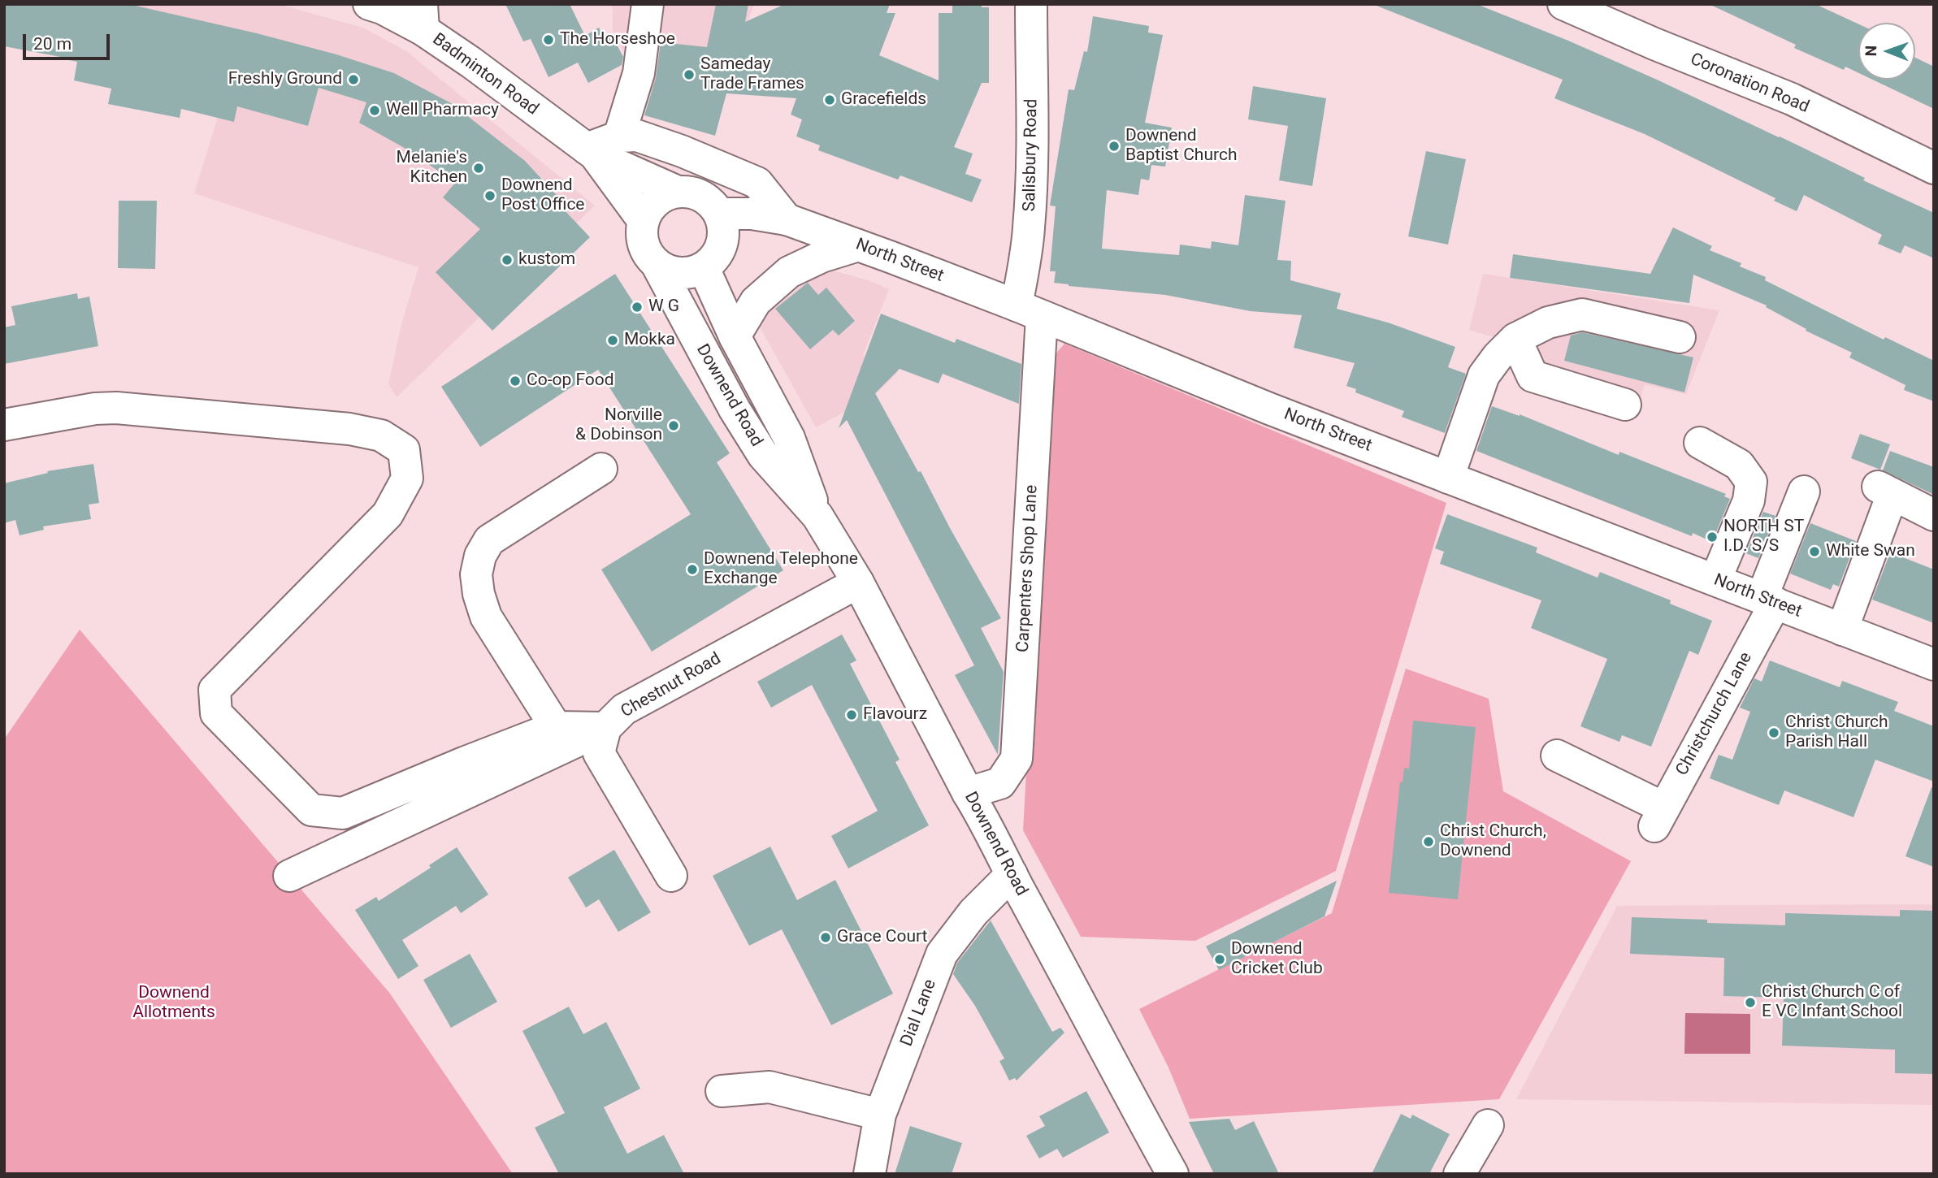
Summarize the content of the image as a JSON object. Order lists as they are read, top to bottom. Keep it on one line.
{"streets":{"main road":["Badminton Road","Coronation Road","Salisbury Road","North Street","Downend Road","Carpenters Shop Lane","Chestnut Road","Christchurch Lane","Dial Lane"]},"crossings":[["Badminton Road","North Street"],["Badminton Road","Downend Road"],["Salisbury Road","North Street"],["Salisbury Road","Carpenters Shop Lane"],["North Street","Downend Road"],["North Street","Carpenters Shop Lane"],["North Street","Christchurch Lane"],["Downend Road","Carpenters Shop Lane"],["Downend Road","Chestnut Road"],["Downend Road","Dial Lane"]],"parks":["Downend Allotments"],"places":["The Horseshoe","Sameday Trade Frames","Freshly Ground","Gracefields","Well Pharmacy","Downend Baptist Church","Melanie's Kitchen","Downend Post Office","kustom","W G","Mokka","Co-op Food","Norville & Dobinson","NORTH ST I.D. S/S","White Swan","Downend Telephone Exchange","Flavourz","Christ Church Parish Hall","Christ Church, Downend","Grace Court","Downend Cricket Club","Christ Church C of E VC Infant School"],"scale_bar":"20 m","north":"left"}
